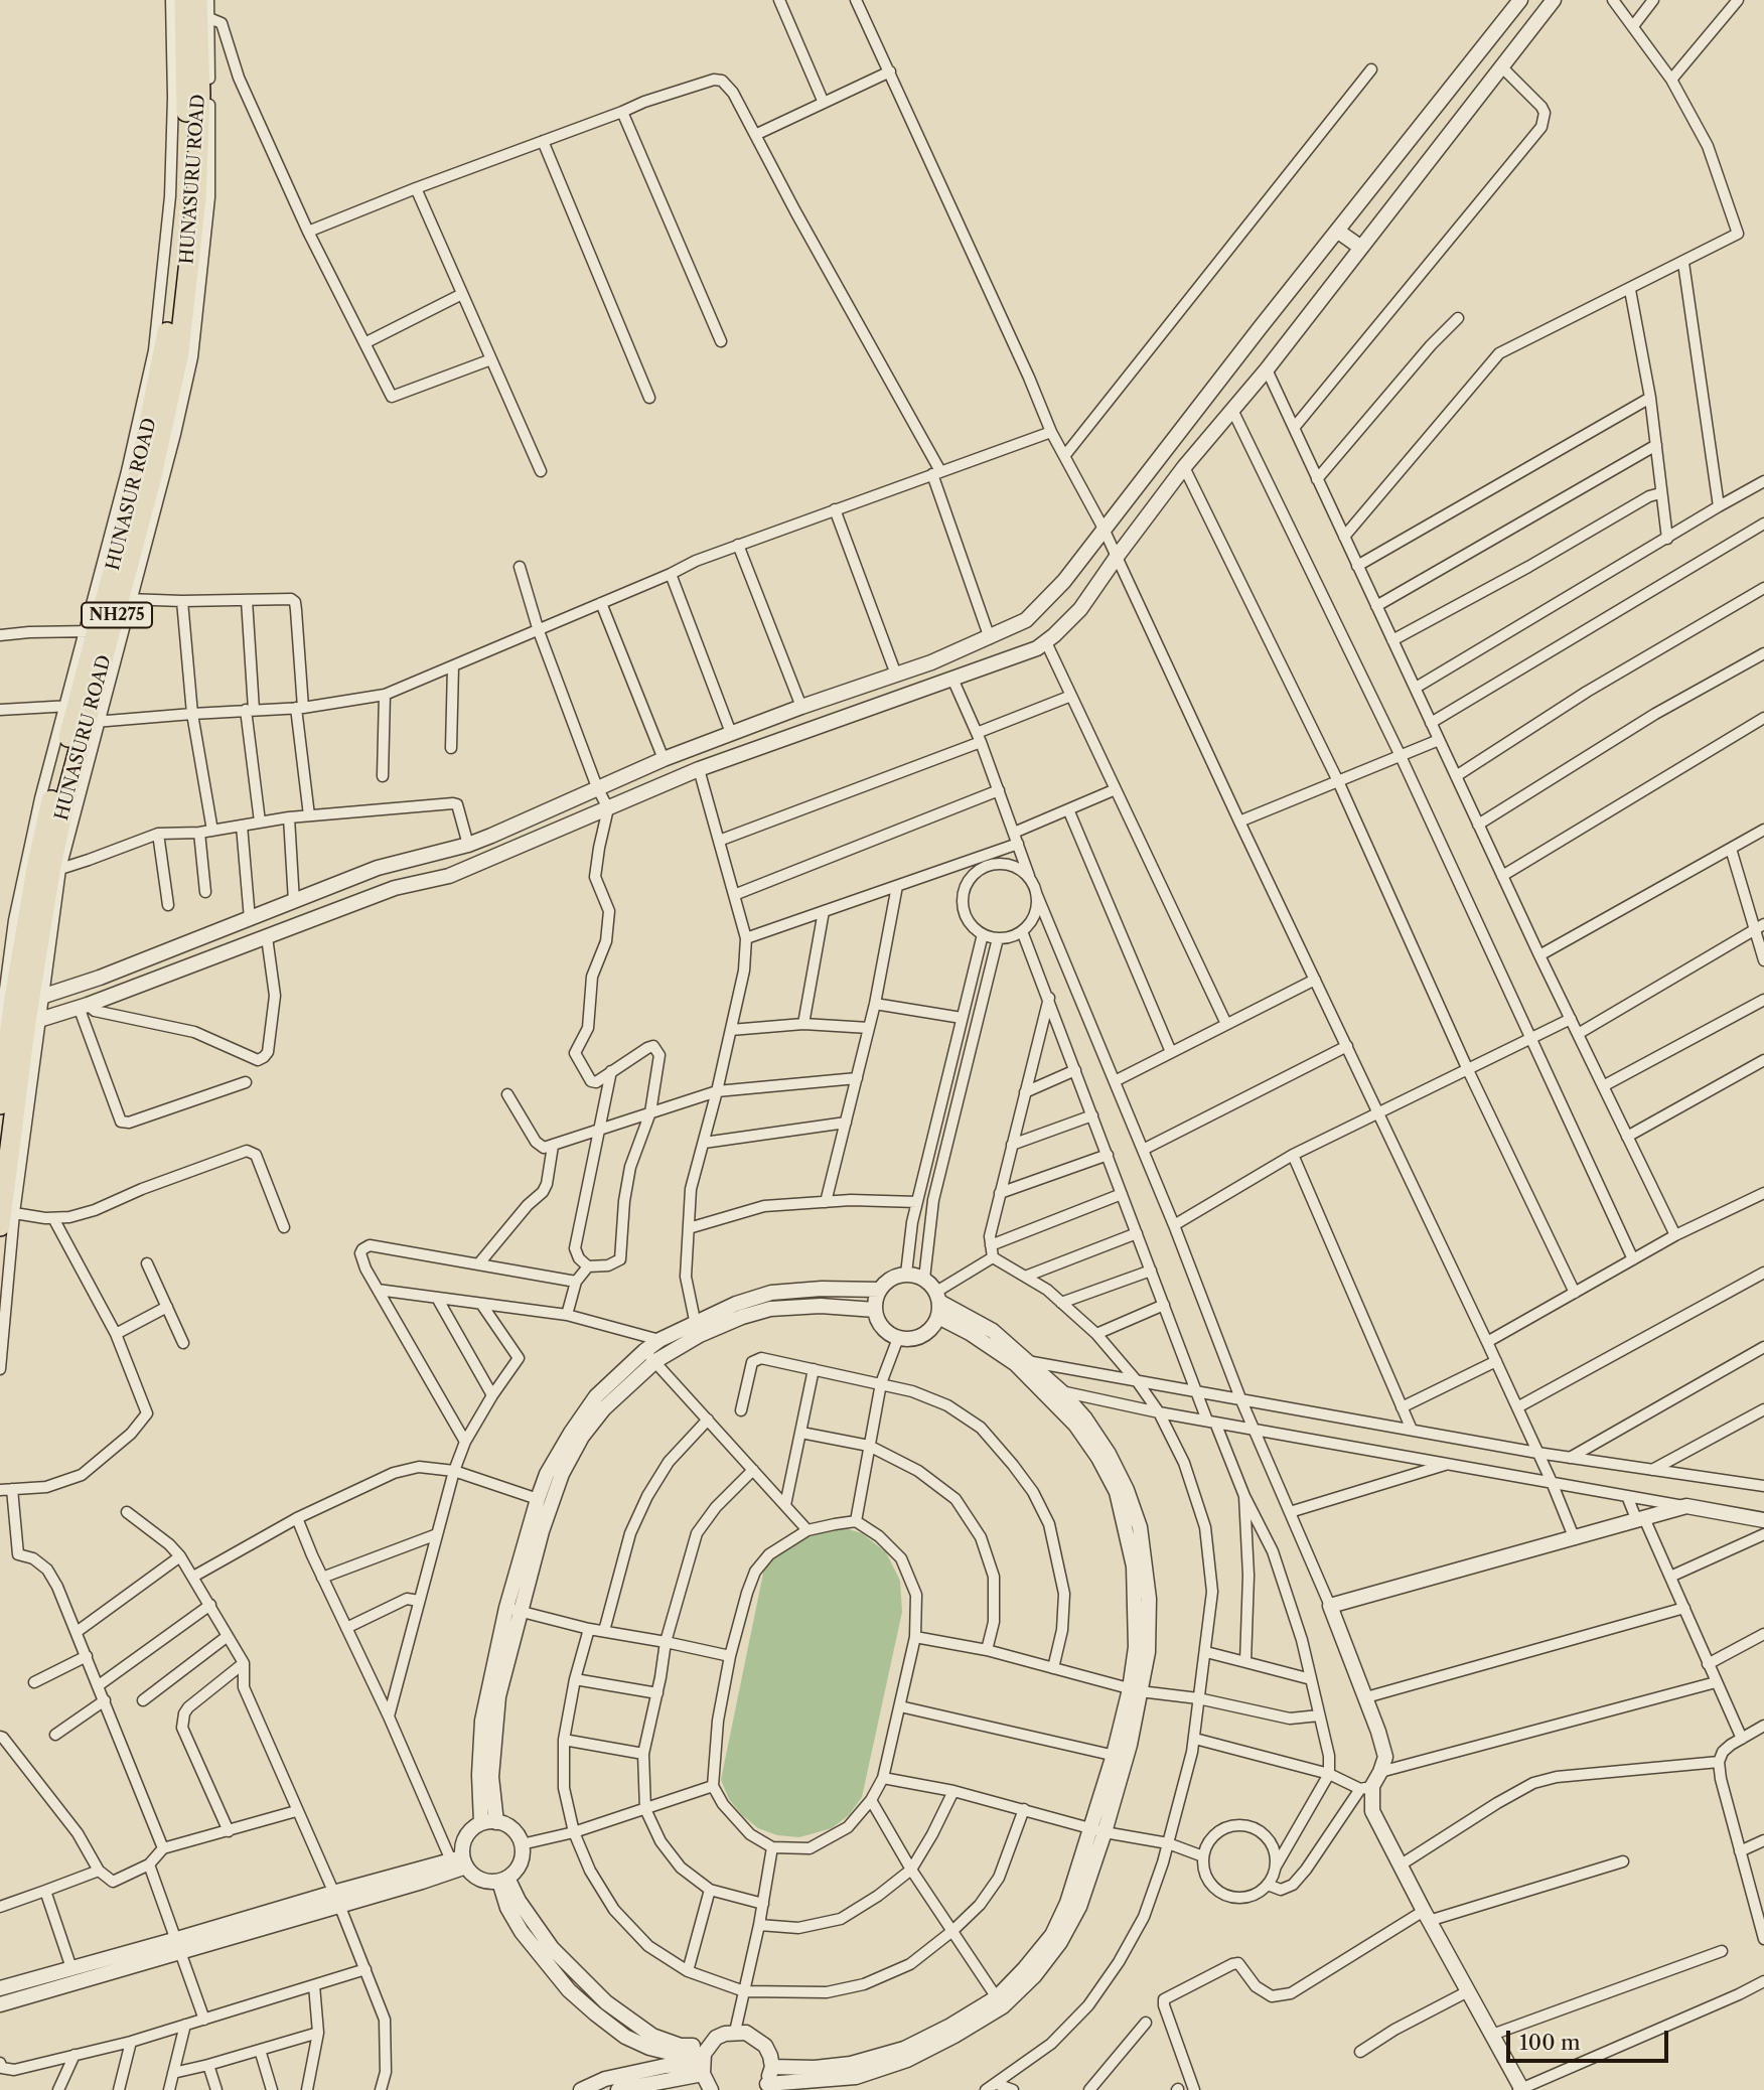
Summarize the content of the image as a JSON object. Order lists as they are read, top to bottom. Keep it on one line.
{"streets":{"highway":["HUNASURU ROAD","HUNASUR ROAD","NH275"]},"crossings":[["HUNASURU ROAD","HUNASUR ROAD"]],"scale_bar":"100 m"}
